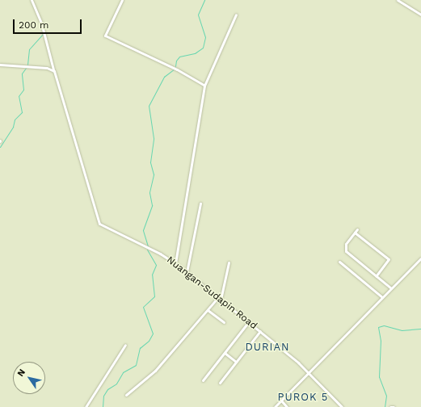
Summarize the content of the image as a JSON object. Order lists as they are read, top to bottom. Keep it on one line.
{"streets":{"street":["Nuangan-Sudapin Road"]},"districts":["DURIAN","PUROK 5"],"scale_bar":"200 m","north":"top left"}
